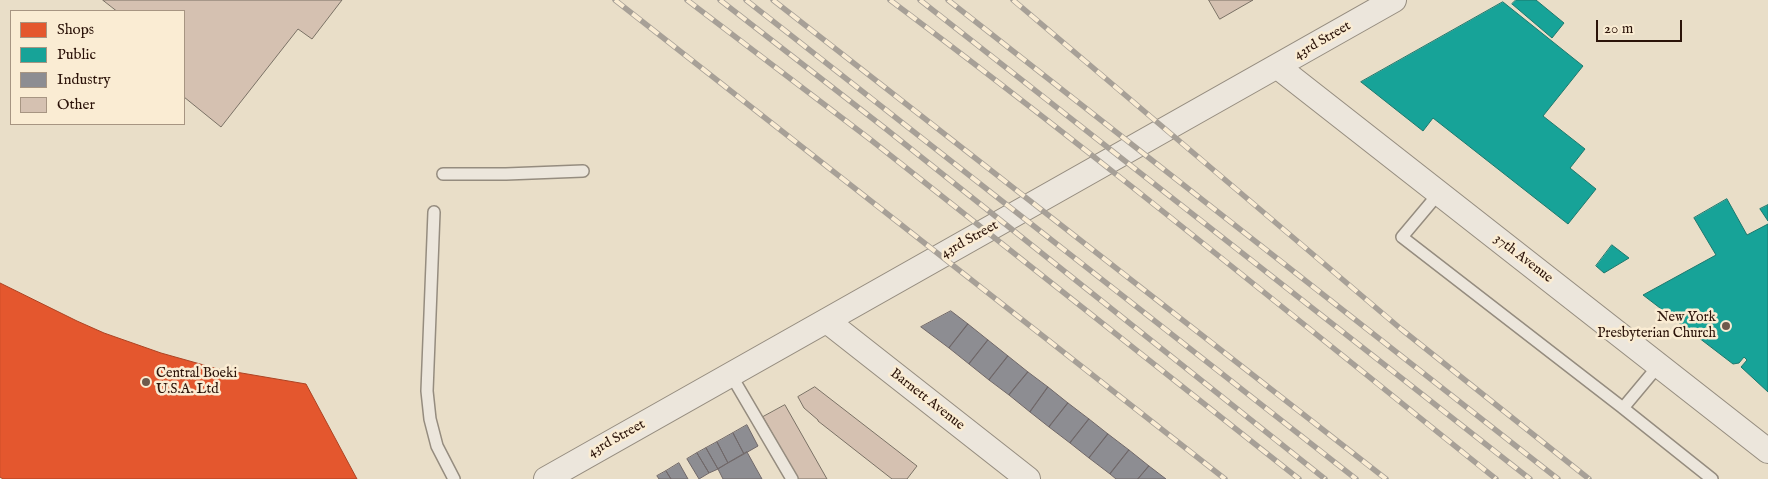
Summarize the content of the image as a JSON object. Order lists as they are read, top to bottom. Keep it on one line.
{"streets":{"street":["43rd Street","37th Avenue","Barnett Avenue"]},"crossings":[["43rd Street","37th Avenue"],["43rd Street","Barnett Avenue"]],"places":["New York Presbyterian Church","Central Boeki U.S.A. Ltd"],"legend":["Shops","Public","Industry","Other"],"scale_bar":"20 m"}
